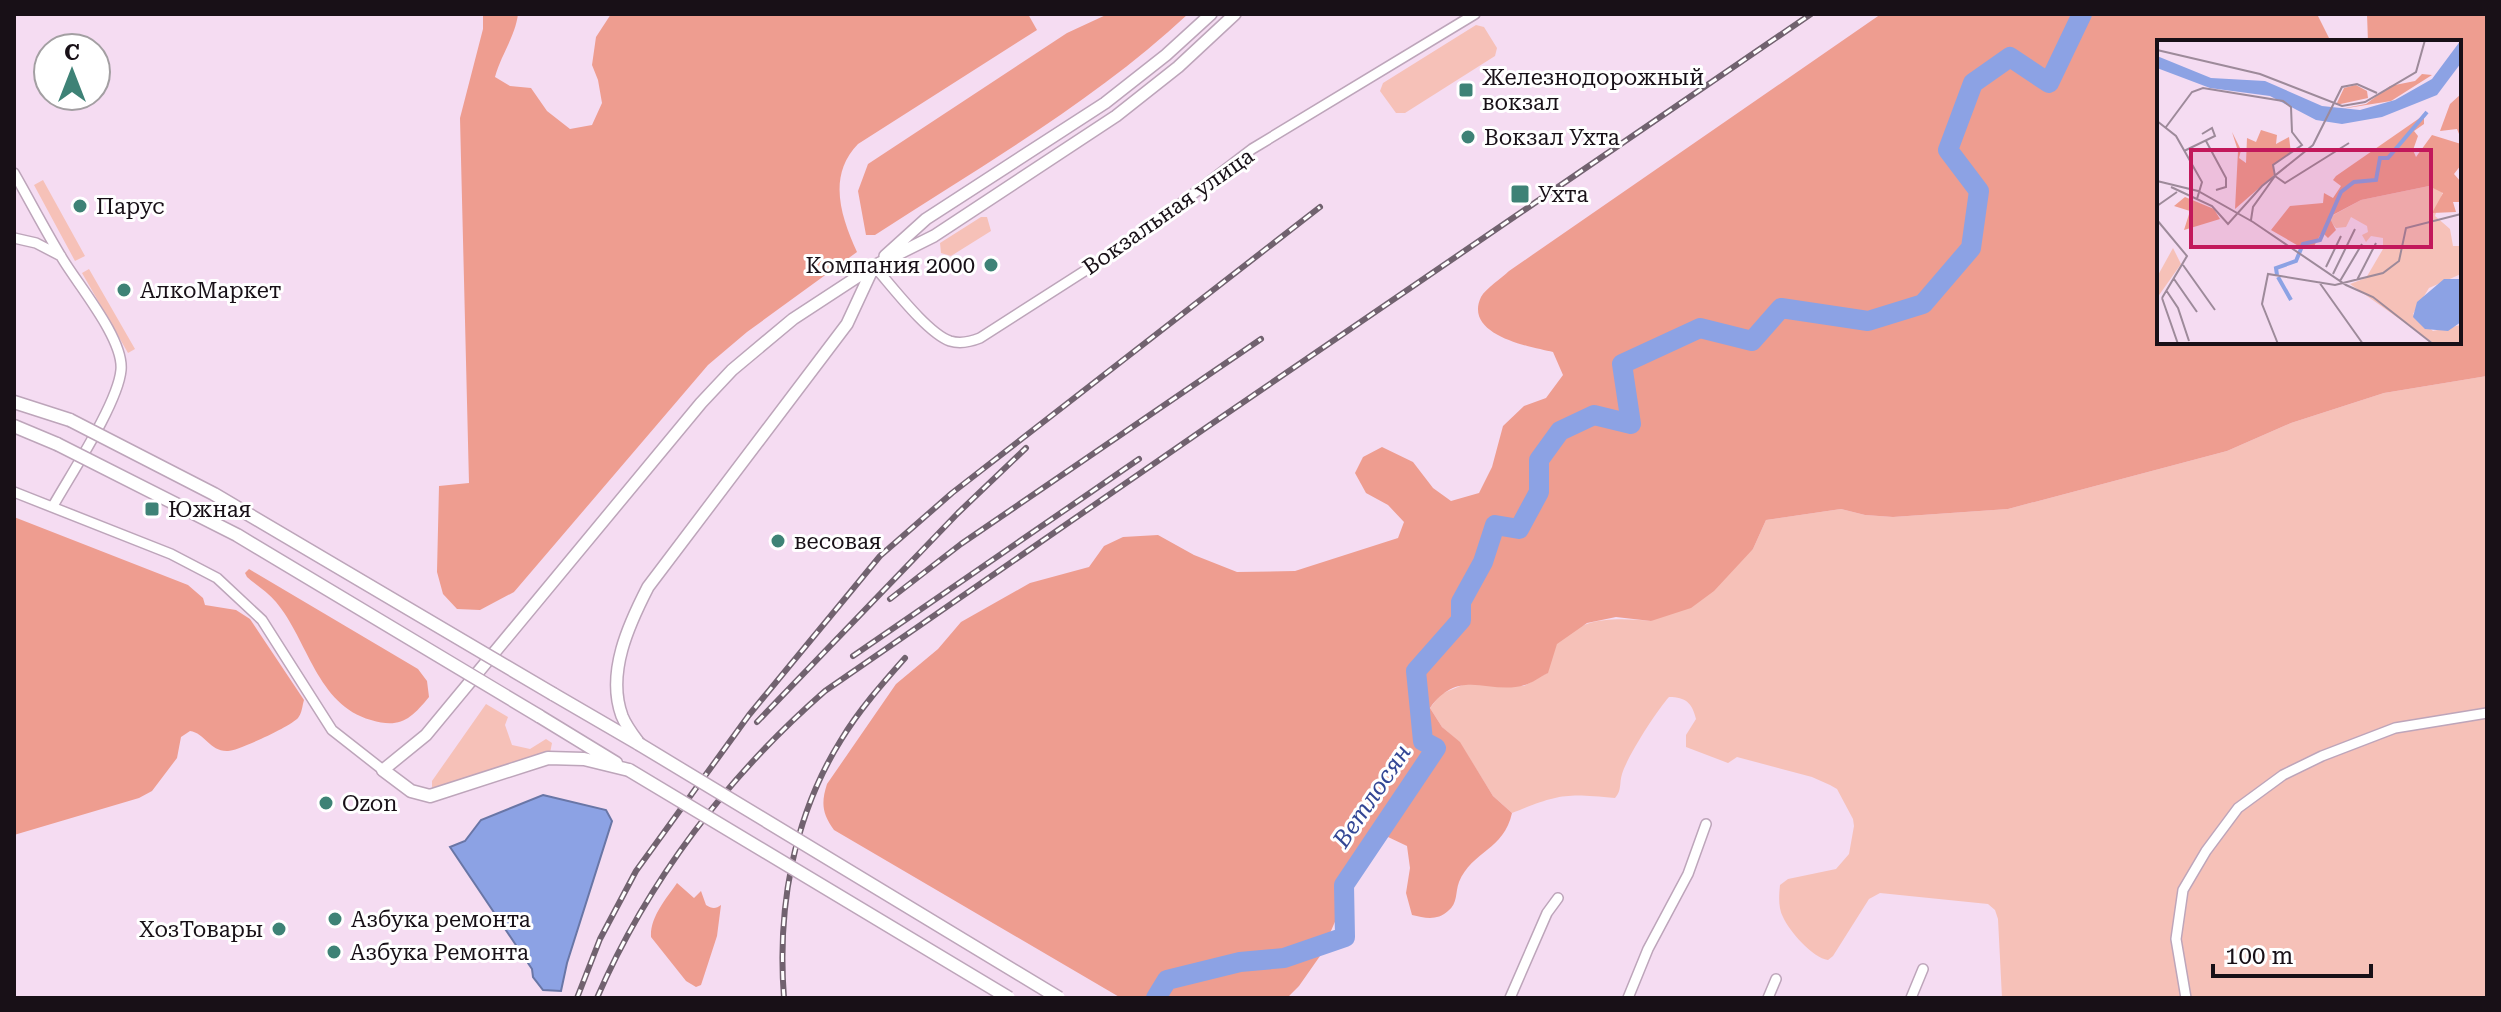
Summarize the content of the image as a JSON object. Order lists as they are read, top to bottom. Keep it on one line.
{"streets":{"street":["Вокзальная улица"]},"water":["Ветлосян"],"places":{"transit":["Железнодорожный вокзал","Ухта","Южная"],"other":["Вокзал Ухта","Парус","Компания 2000","АлкоМаркет","весовая","Ozon","Азбука ремонта","ХозТовары","Азбука Ремонта"]},"scale_bar":"100 m","north":"top"}
